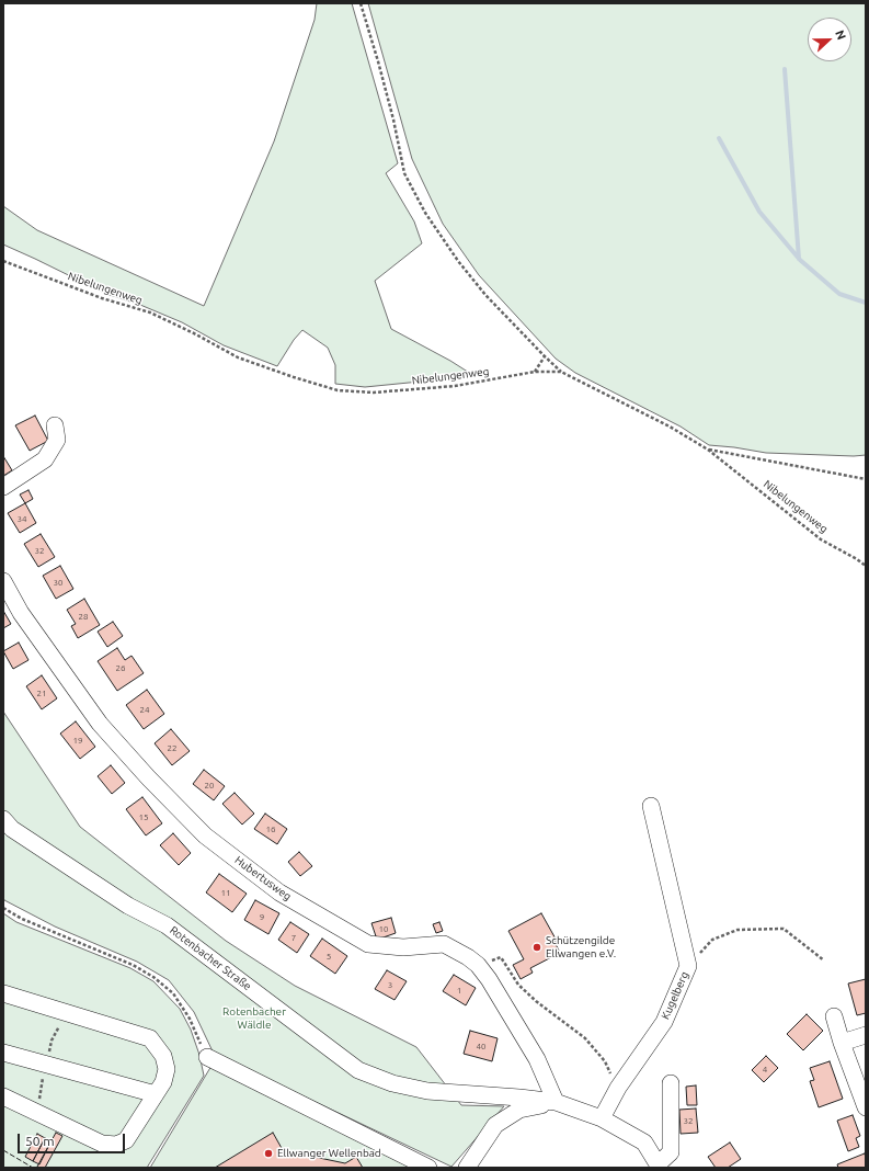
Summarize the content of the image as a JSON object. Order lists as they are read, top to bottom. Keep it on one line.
{"streets":{"street":["Hubertusweg","Rotenbacher Straße","Kugelberg"],"path":["Nibelungenweg"]},"crossings":[["Hubertusweg","Rotenbacher Straße"],["Rotenbacher Straße","Kugelberg"]],"parks":["Rotenbacher Wäldle"],"places":["Schützengilde Ellwangen e.V.","Ellwanger Wellenbad"],"house_numbers":["34","32","30","28","26","21","24","19","22","20","15","16","11","9","10","7","5","3","1","40","4","32"],"scale_bar":"50 m","north":"right"}
